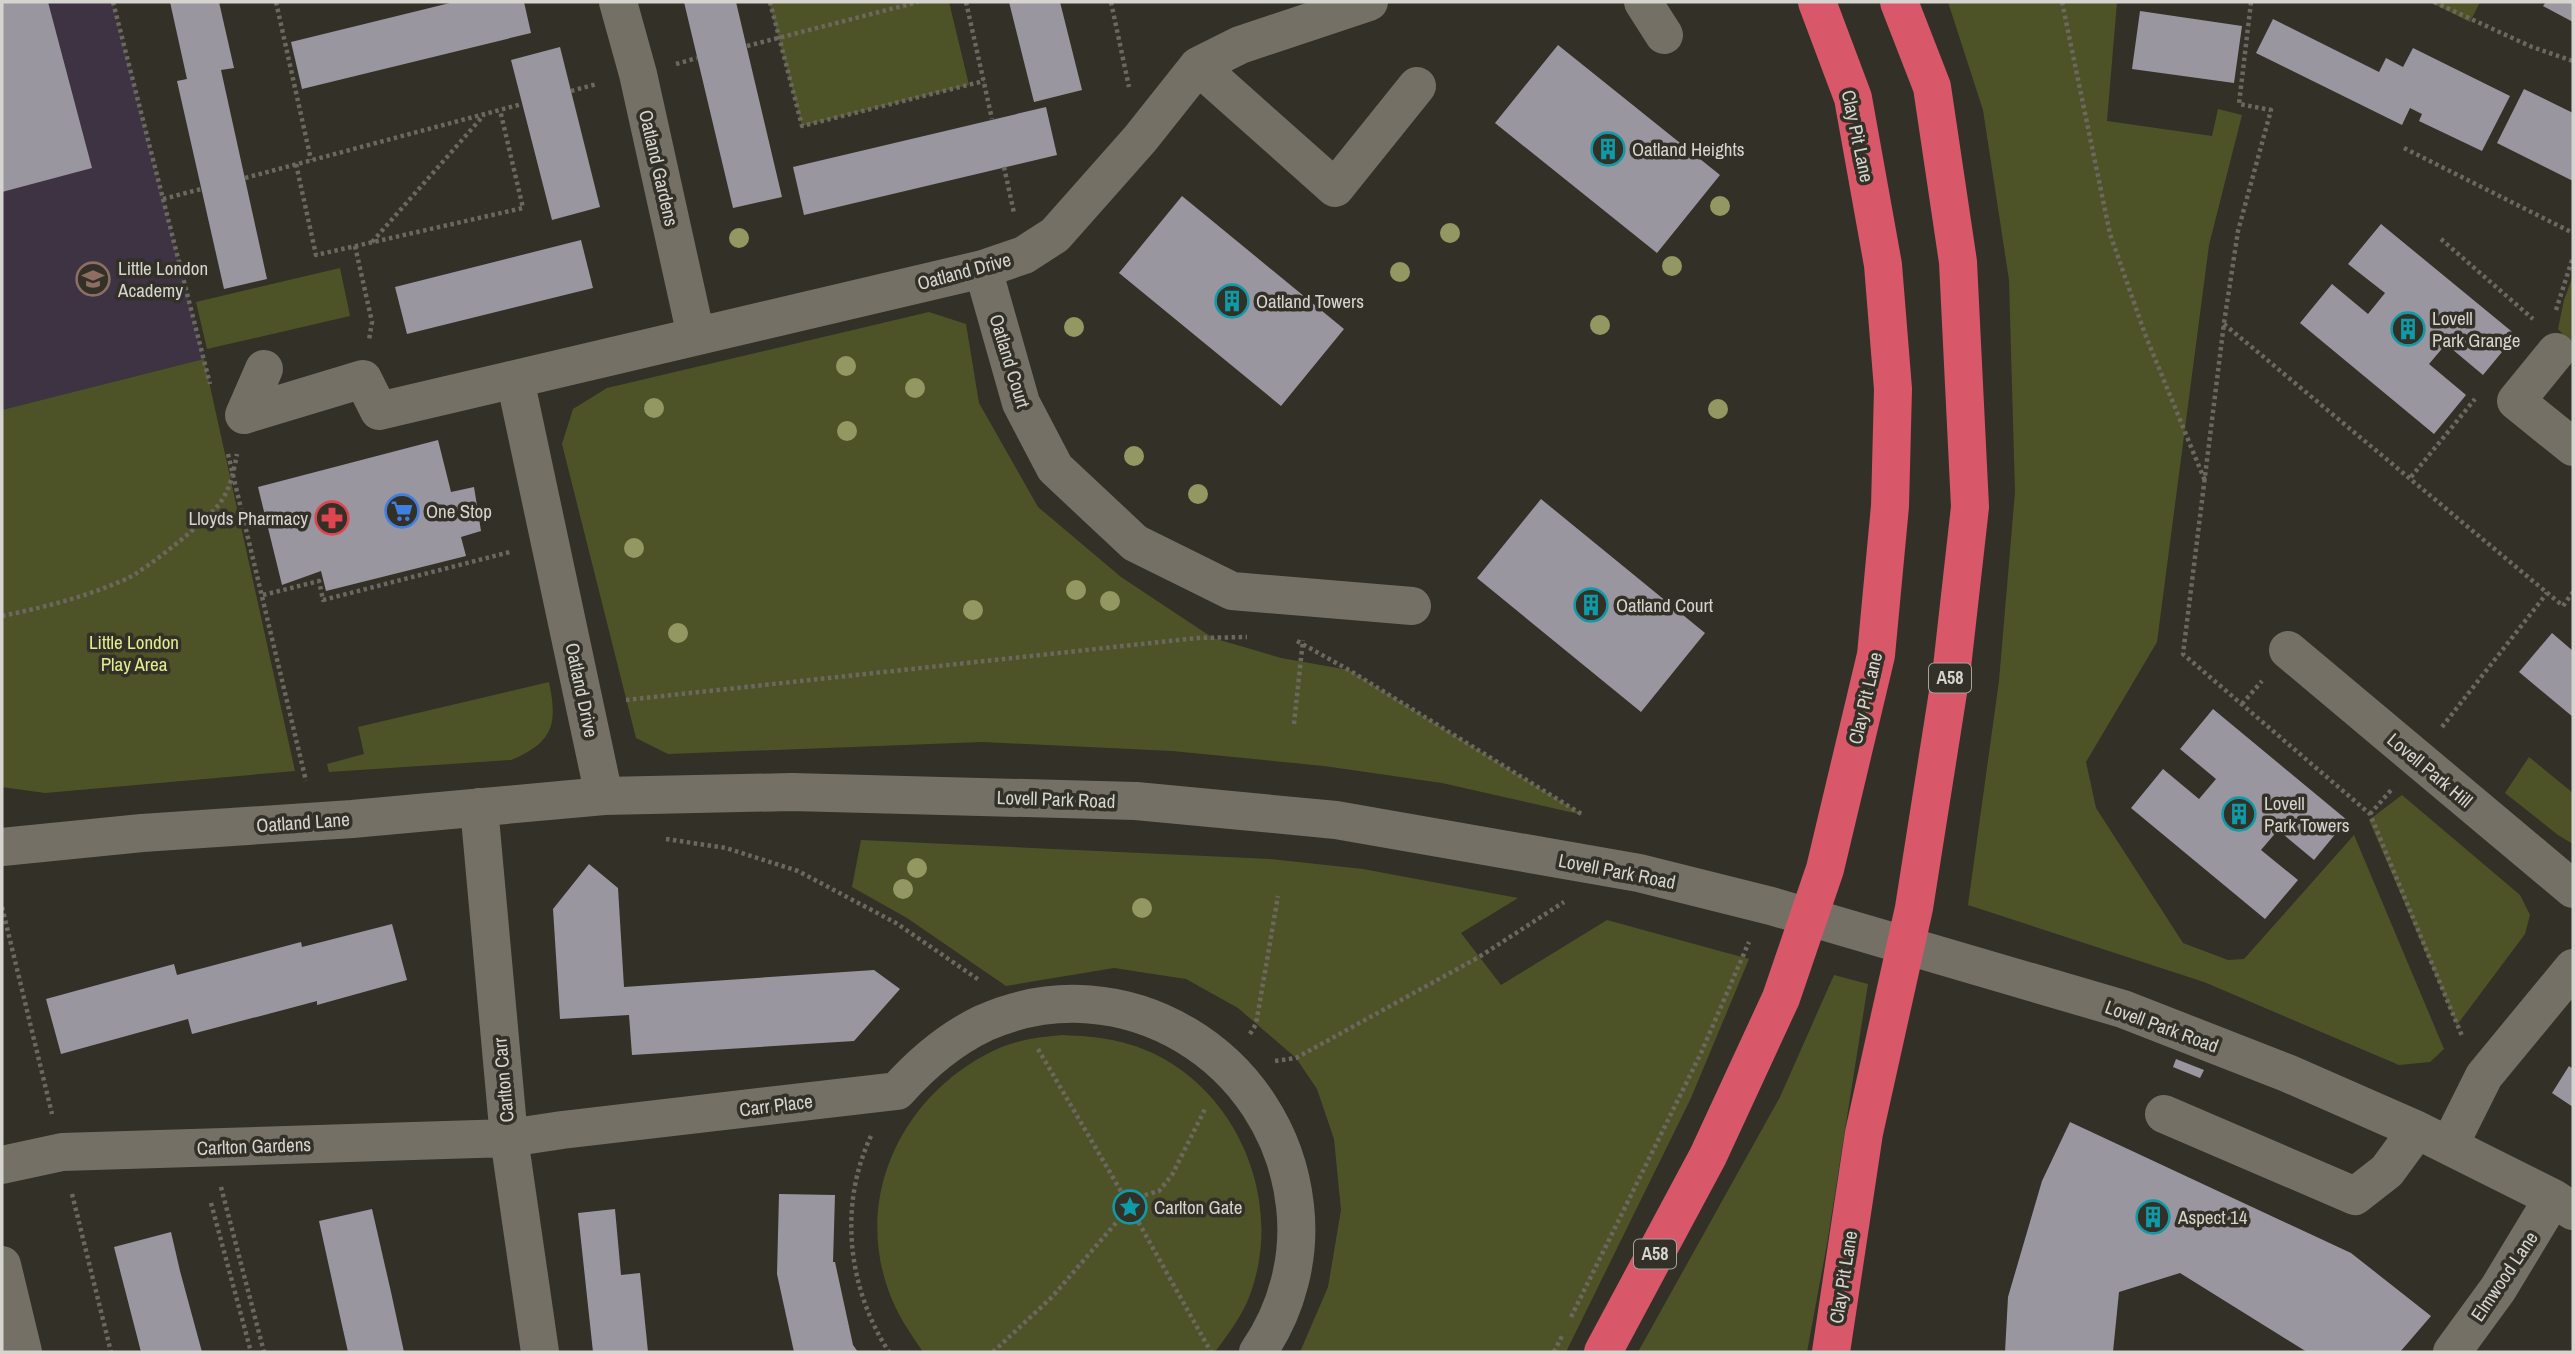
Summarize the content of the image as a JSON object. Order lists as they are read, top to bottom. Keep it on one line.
{"streets":{"highway":["Clay Pit Lane","A58"],"street":["Oatland Gardens","Oatland Drive","Oatland Court","Lovell Park Hill","Lovell Park Road","Oatland Lane","Carlton Carr","Carr Place","Carlton Gardens","Elmwood Lane"]},"crossings":[["Oatland Gardens","Oatland Drive"],["Oatland Drive","Oatland Court"],["Oatland Drive","Lovell Park Road"],["Oatland Drive","Oatland Lane"],["Lovell Park Road","Oatland Lane"],["Lovell Park Road","Elmwood Lane"],["Oatland Lane","Carlton Carr"],["Carlton Carr","Carr Place"],["Carlton Carr","Carlton Gardens"],["Carr Place","Carlton Gardens"]],"parks":["Little London Play Area"],"places":{"building":["Oatland Heights","Oatland Towers","Lovell Park Grange","Oatland Court","Lovell Park Towers","Aspect 14"],"school or university":["Little London Academy"],"supermarket":["One Stop"],"pharmacy":["Lloyds Pharmacy"],"place":["Carlton Gate"]}}
